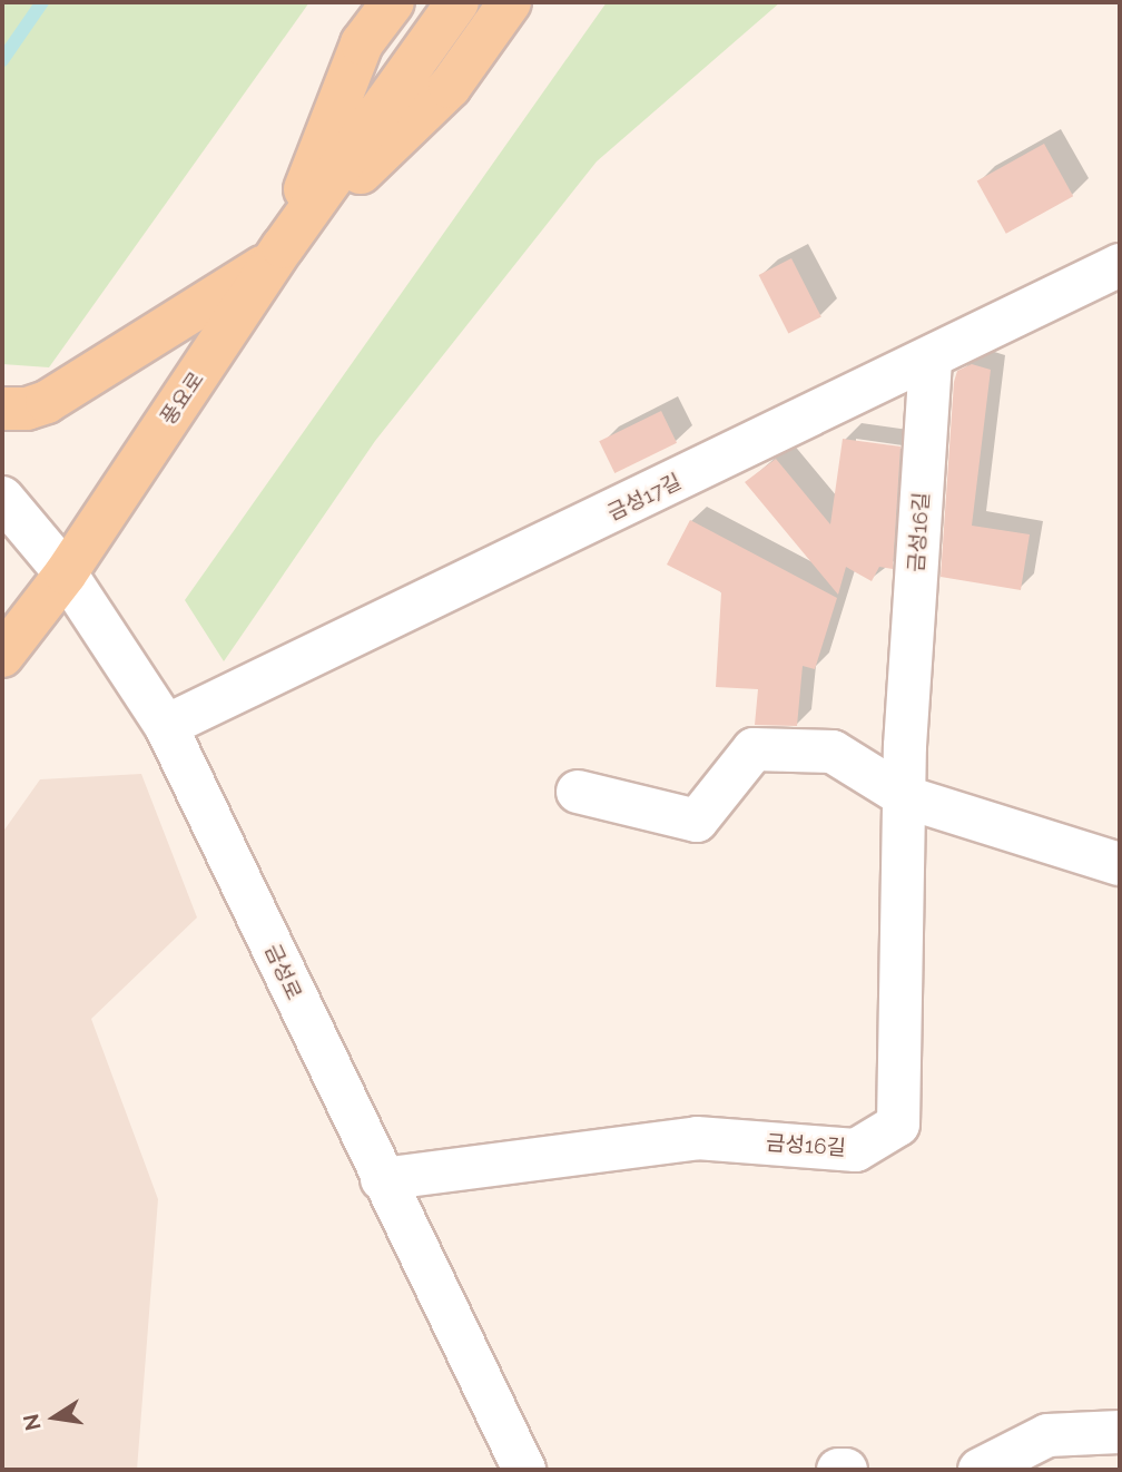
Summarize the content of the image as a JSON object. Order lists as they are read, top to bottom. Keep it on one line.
{"streets":{"main road":["풍요로"],"street":["금성17길","금성16길","금성로"]},"crossings":[["풍요로","금성로"],["금성17길","금성16길"],["금성17길","금성로"],["금성16길","금성로"]],"north":"left"}
